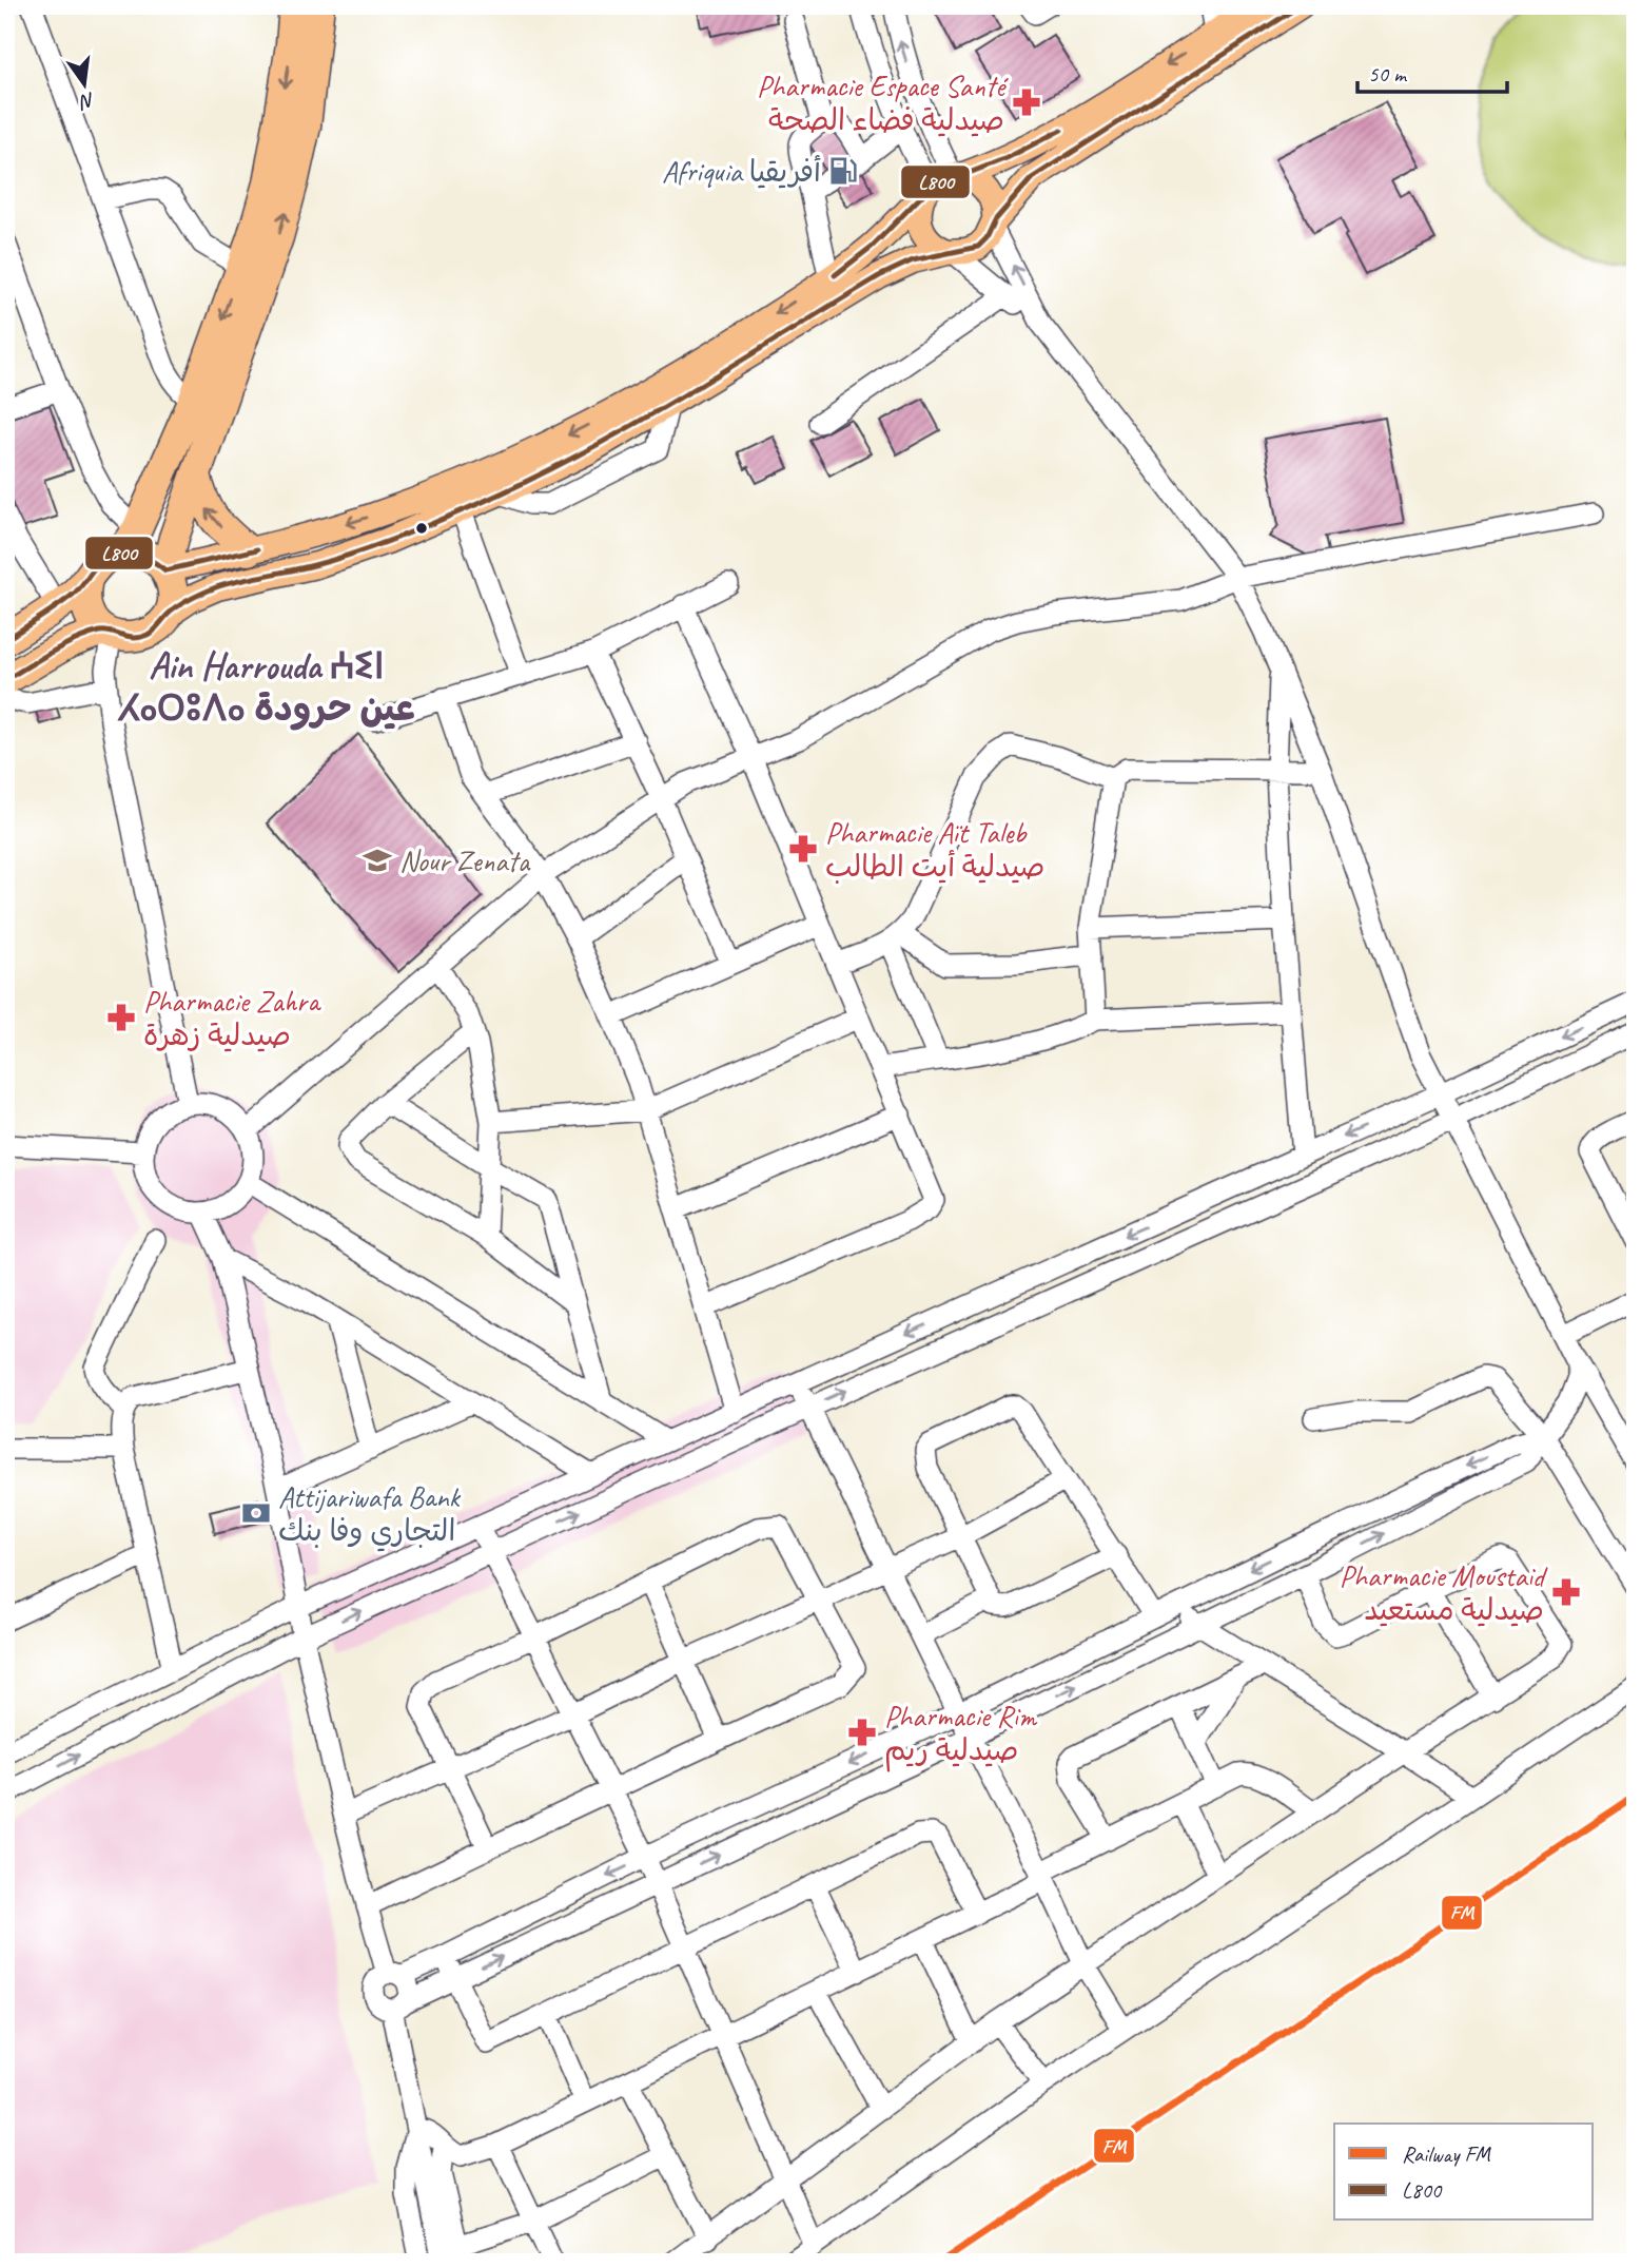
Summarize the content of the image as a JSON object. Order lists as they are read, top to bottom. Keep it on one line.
{"districts":["Ain Harrouda ⵄⵉⵏ ⵃⴰⵔⵓⴷⴰ عين حرودة"],"places":{"pharmacy":["Pharmacie Espace Santé صيدلية فضاء الصحة","Pharmacie Aït Taleb صيدلية أيت الطالب","Pharmacie Zahra صيدلية زهرة","Pharmacie Moustaid صيدلية مستعيد","Pharmacie Rim صيدلية ريم"],"fuel station":["Afriquia أفريقيا"],"school or university":["Nour Zenata"],"bank":["Attijariwafa Bank التجاري وفا بنك"]},"lines":["transit line L800","rail line FM"],"legend":["Railway FM","L800"],"scale_bar":"50 m","north":"bottom"}
